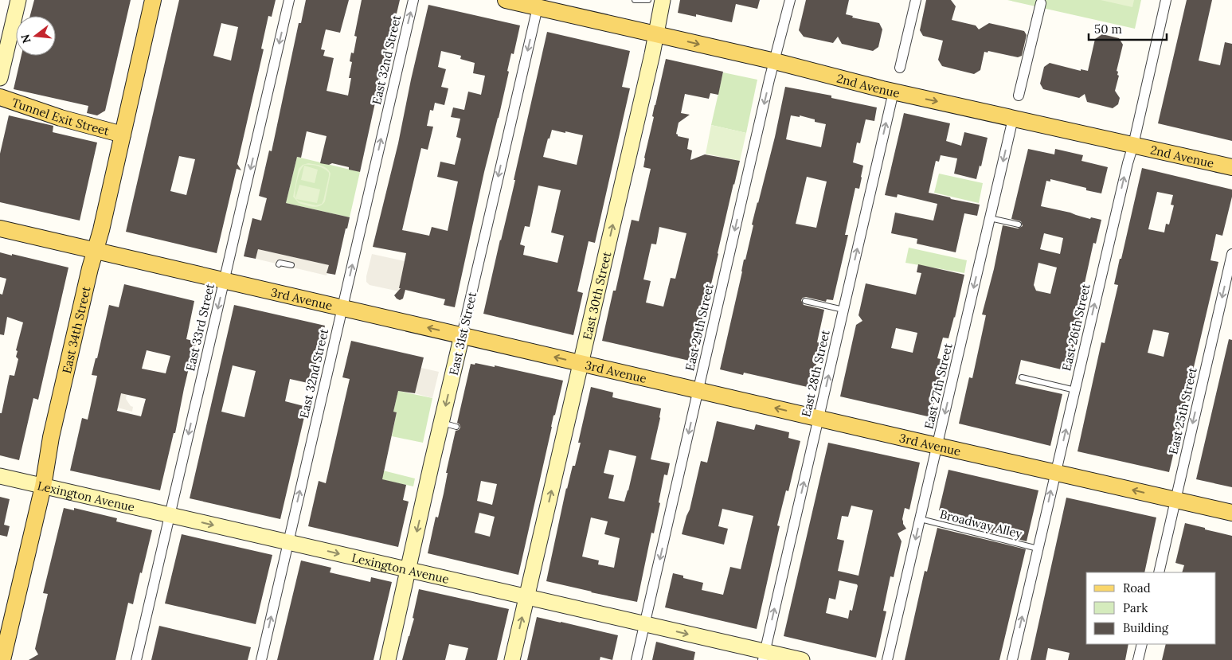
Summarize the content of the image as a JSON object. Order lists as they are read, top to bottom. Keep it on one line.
{"streets":{"main road":["2nd Avenue","Tunnel Exit Street","3rd Avenue","East 34th Street"],"street":["East 32nd Street","East 30th Street","East 33rd Street","East 29th Street","East 26th Street","East 31st Street","East 28th Street","East 27th Street","East 25th Street","Lexington Avenue"],"lane":["Broadway Alley"]},"crossings":[["East 32nd Street","3rd Avenue"],["East 32nd Street","Lexington Avenue"],["2nd Avenue","East 30th Street"],["2nd Avenue","East 29th Street"],["2nd Avenue","East 26th Street"],["2nd Avenue","East 31st Street"],["2nd Avenue","East 28th Street"],["2nd Avenue","East 27th Street"],["Tunnel Exit Street","East 34th Street"],["East 30th Street","3rd Avenue"],["East 30th Street","Lexington Avenue"],["3rd Avenue","East 33rd Street"],["3rd Avenue","East 29th Street"],["3rd Avenue","East 26th Street"],["3rd Avenue","East 34th Street"],["3rd Avenue","East 31st Street"],["3rd Avenue","East 28th Street"],["3rd Avenue","East 27th Street"],["3rd Avenue","East 25th Street"],["East 33rd Street","Lexington Avenue"],["East 29th Street","Lexington Avenue"],["East 26th Street","Broadway Alley"],["East 34th Street","Lexington Avenue"],["East 31st Street","Lexington Avenue"],["East 28th Street","Lexington Avenue"],["East 27th Street","Broadway Alley"]],"one_way":["East 32nd Street","East 30th Street","3rd Avenue","East 33rd Street","East 29th Street","East 26th Street","East 31st Street","East 28th Street","East 27th Street","East 25th Street","Lexington Avenue"],"legend":["Road","Park","Building"],"scale_bar":"50 m","north":"left"}
